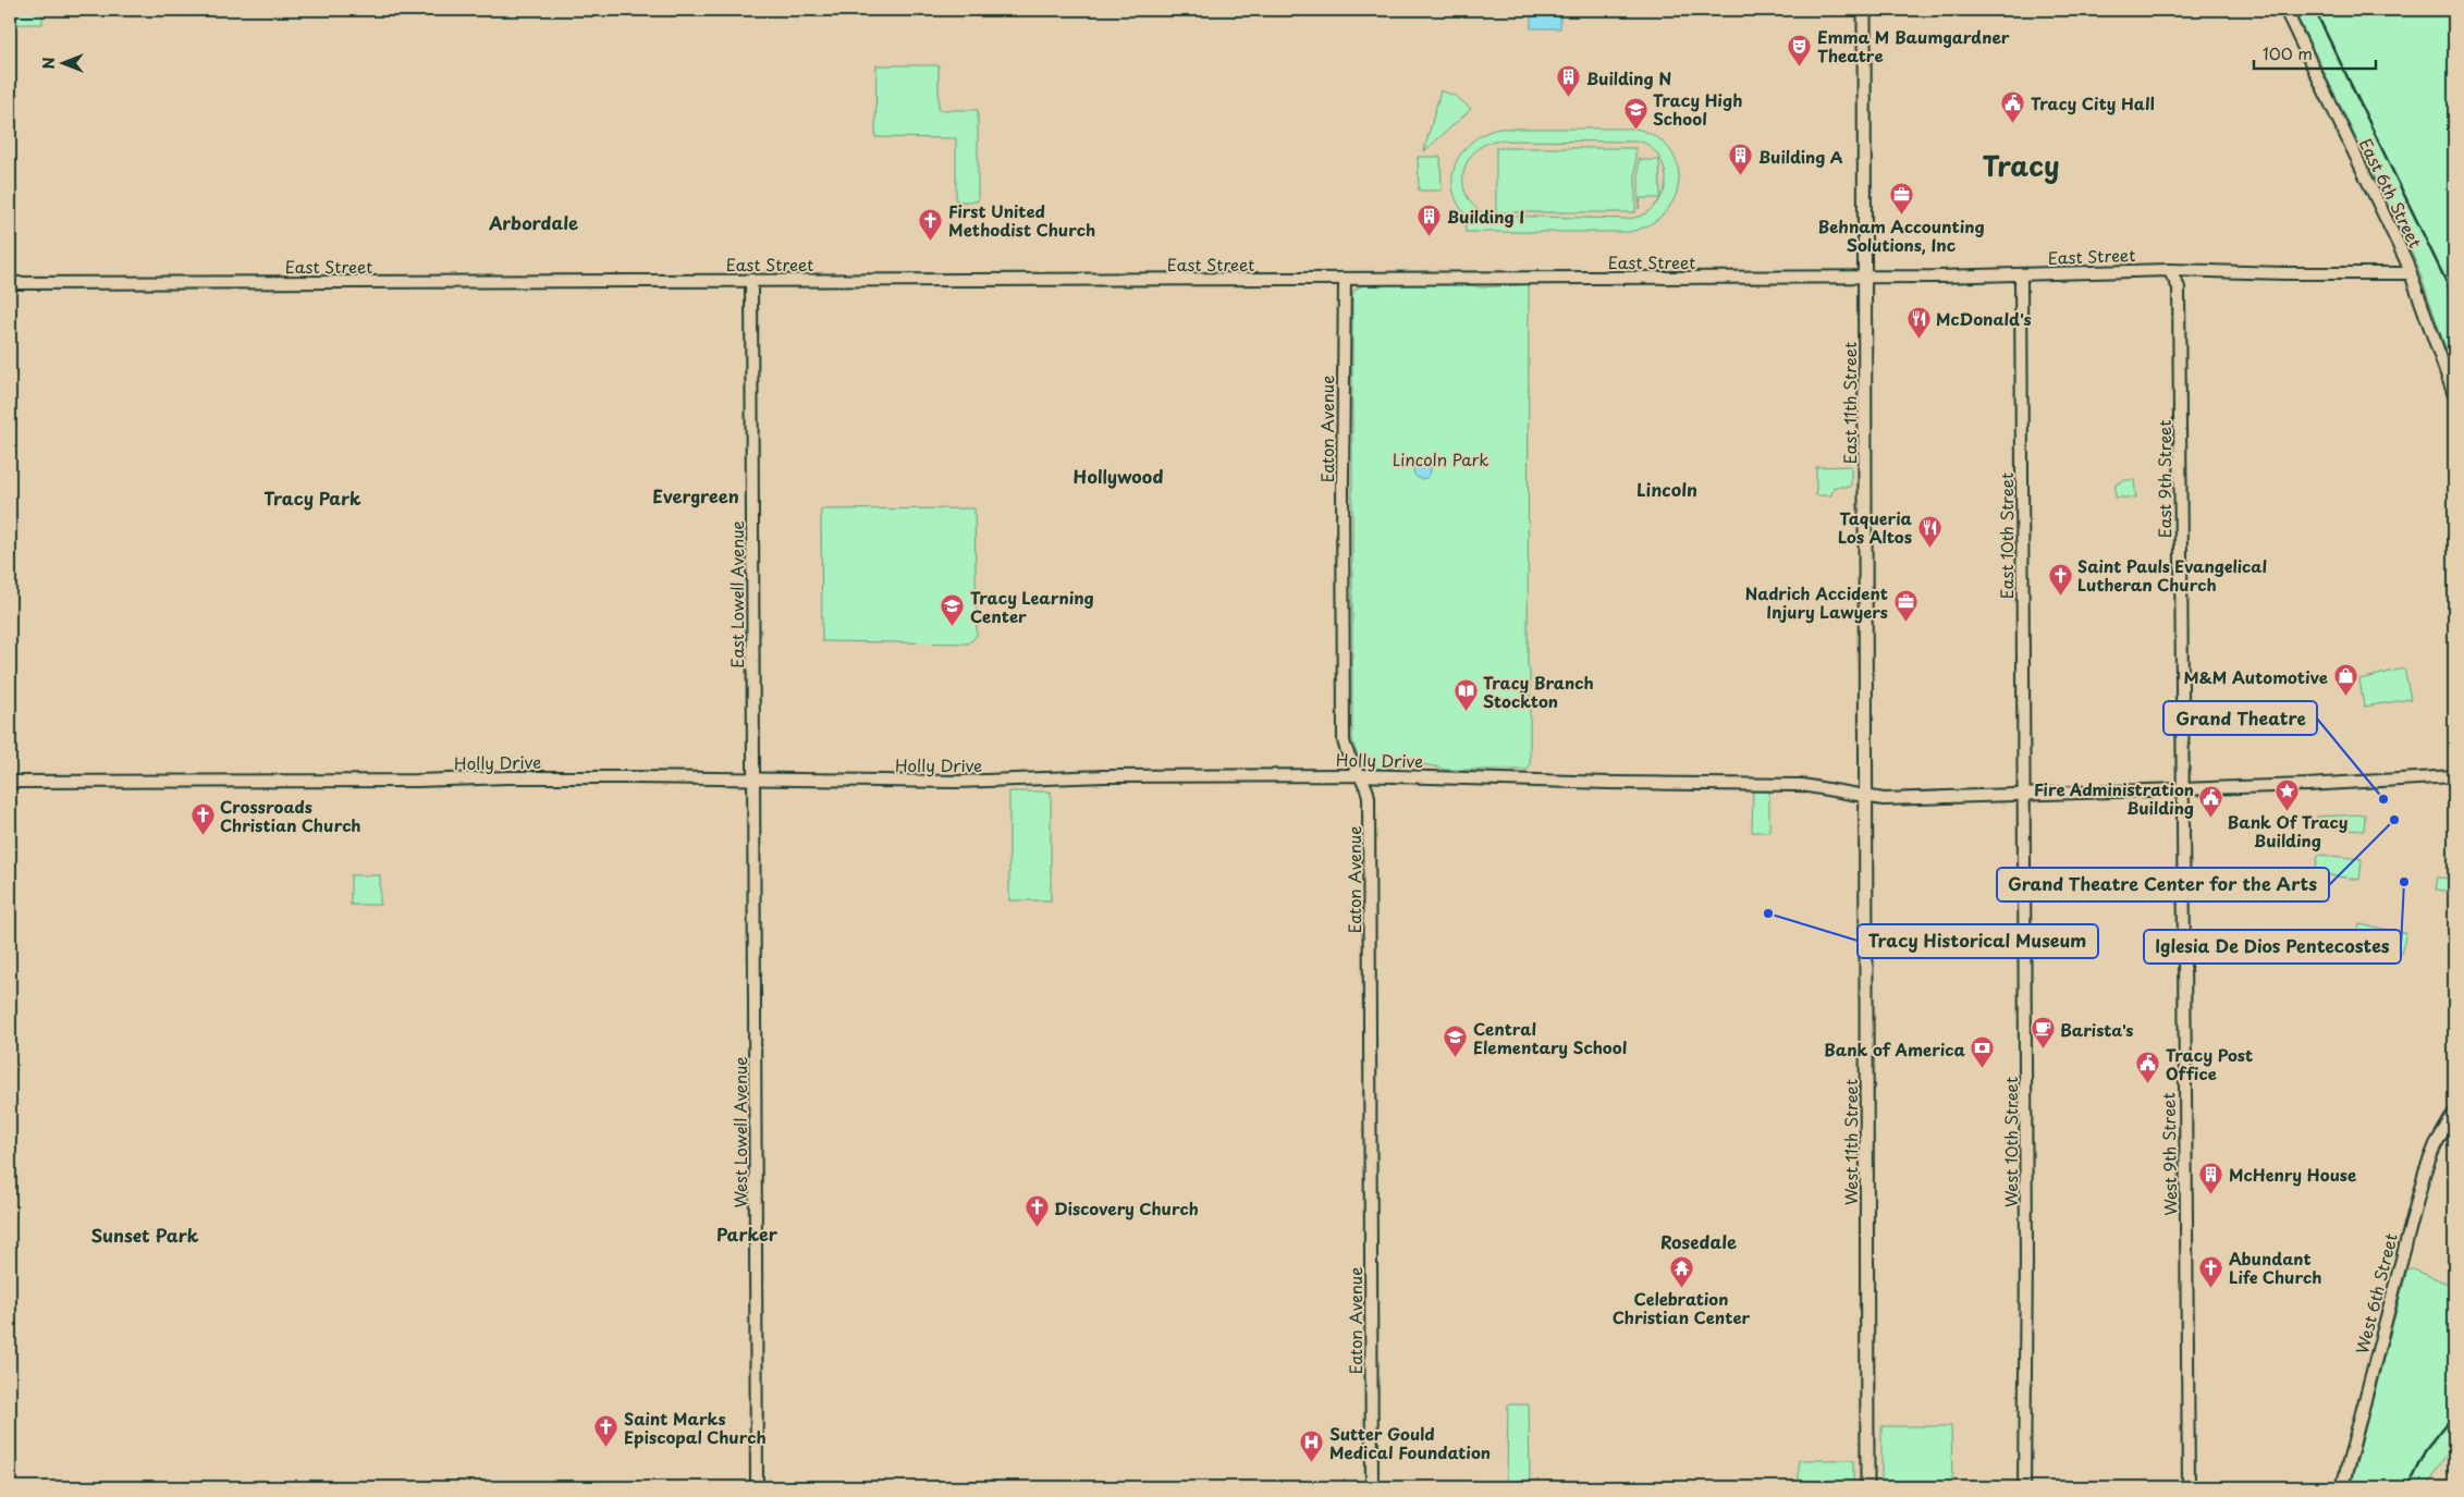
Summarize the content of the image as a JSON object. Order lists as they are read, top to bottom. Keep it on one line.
{"streets":{"main road":["East 11th Street","West 11th Street"],"street":["East 6th Street","East Street","Eaton Avenue","East 9th Street","East 10th Street","East Lowell Avenue","Holly Drive","West Lowell Avenue","West 10th Street","West 9th Street","West 6th Street"]},"crossings":[["East 6th Street","East Street"],["East Street","East 11th Street"],["East Street","Eaton Avenue"],["East Street","East 9th Street"],["East Street","East 10th Street"],["East Street","East Lowell Avenue"],["East 11th Street","Holly Drive"],["East 11th Street","West 11th Street"],["Eaton Avenue","Holly Drive"],["East 9th Street","Holly Drive"],["East 9th Street","West 9th Street"],["East 10th Street","Holly Drive"],["East 10th Street","West 10th Street"],["East Lowell Avenue","Holly Drive"],["East Lowell Avenue","West Lowell Avenue"],["Holly Drive","West Lowell Avenue"],["Holly Drive","West 11th Street"],["Holly Drive","West 10th Street"],["Holly Drive","West 9th Street"]],"districts":["Tracy","Arbordale","Hollywood","Lincoln","Evergreen","Tracy Park","Parker","Sunset Park","Rosedale"],"parks":["Lincoln Park"],"places":{"theatre":["Emma M Baumgardner Theatre"],"building":["Building N","Building A","Building I","McHenry House"],"public building":["Tracy City Hall","Fire Administration Building","Tracy Post Office"],"school or university":["Tracy High School","Tracy Learning Center","Central Elementary School"],"office":["Behnam Accounting Solutions, Inc","Nadrich Accident Injury Lawyers"],"church":["First United Methodist Church","Saint Pauls Evangelical Lutheran Church","Crossroads Christian Church","Discovery Church","Abundant Life Church","Saint Marks Episcopal Church"],"restaurant":["McDonald's","Taqueria Los Altos"],"shop":["M&M Automotive"],"library":["Tracy Branch Stockton"],"other":["Grand Theatre","Grand Theatre Center for the Arts","Iglesia De Dios Pentecostes","Tracy Historical Museum"],"place":["Bank Of Tracy Building"],"cafe":["Barista's"],"bank":["Bank of America"],"temple":["Celebration Christian Center"],"hospital":["Sutter Gould Medical Foundation"]},"scale_bar":"100 m","north":"left"}
